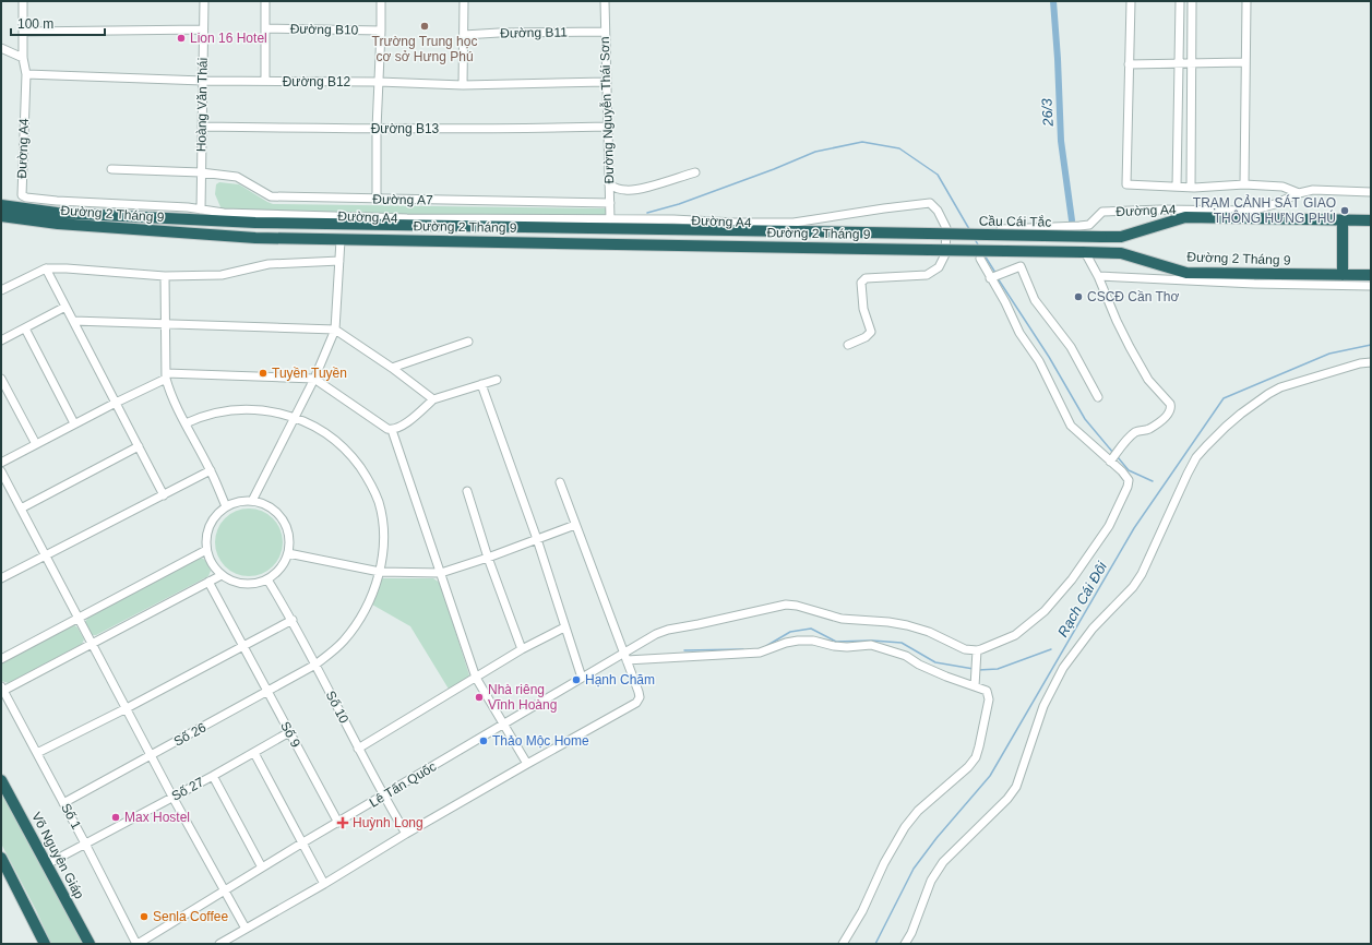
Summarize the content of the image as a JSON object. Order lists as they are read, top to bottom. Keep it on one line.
{"streets":{"highway":["Đường 2 Tháng 9","Cầu Cái Tắc","Võ Nguyên Giáp"],"street":["Đường B10","Đường B11","Đường B12","Hoàng Văn Thái","Đường Nguyễn Thái Sơn","Đường B13","Đường A4","Đường A7","Số 10","Số 26","Số 9","Lê Tấn Quốc","Số 27","Số 1"]},"crossings":[["Đường B11","Đường Nguyễn Thái Sơn"],["Đường B12","Hoàng Văn Thái"],["Đường B12","Đường Nguyễn Thái Sơn"],["Đường B12","Đường A4"],["Hoàng Văn Thái","Đường B13"],["Hoàng Văn Thái","Đường A4"],["Hoàng Văn Thái","Đường A7"],["Đường Nguyễn Thái Sơn","Đường B13"],["Đường Nguyễn Thái Sơn","Đường A4"],["Đường Nguyễn Thái Sơn","Đường A7"],["Đường 2 Tháng 9","Cầu Cái Tắc"],["Số 10","Số 26"],["Số 10","Lê Tấn Quốc"],["Số 26","Số 9"],["Số 26","Số 1"],["Số 9","Lê Tấn Quốc"],["Số 9","Số 27"],["Lê Tấn Quốc","Số 1"],["Số 27","Số 1"],["Số 27","Võ Nguyên Giáp"]],"water":["26/3","Rạch Cái Đôi"],"places":{"other":["Trường Trung học cơ sở Hưng Phú","Lion 16 Hotel","TRẠM CẢNH SÁT GIAO THÔNG HƯNG PHÚ","CSCĐ Cần Thơ","Tuyền Tuyền","Hạnh Chăm","Nhà riêng Vĩnh Hoàng","Thảo Mộc Home","Max Hostel","Senla Coffee"],"health":["Huỳnh Long"]},"scale_bar":"100 m"}
